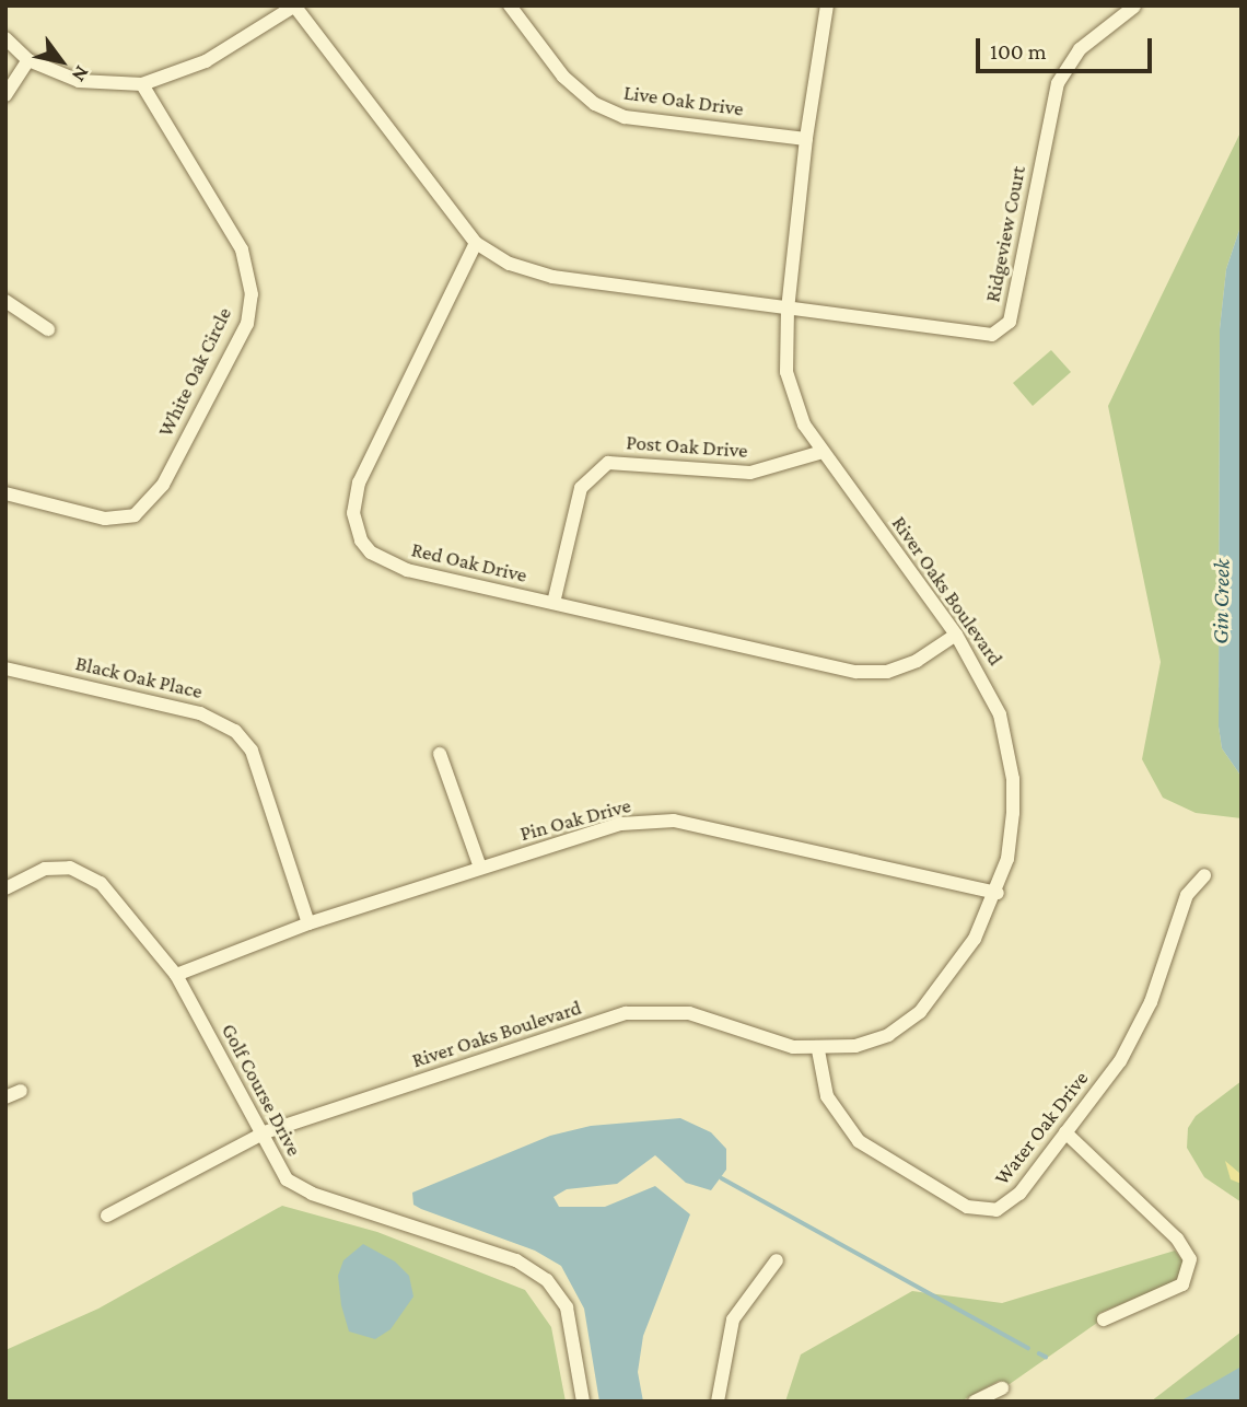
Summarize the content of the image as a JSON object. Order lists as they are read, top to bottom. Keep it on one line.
{"streets":{"street":["Live Oak Drive","Ridgeview Court","White Oak Circle","Post Oak Drive","Red Oak Drive","River Oaks Boulevard","Black Oak Place","Pin Oak Drive","Golf Course Drive","Water Oak Drive"]},"crossings":[["Live Oak Drive","River Oaks Boulevard"],["Ridgeview Court","River Oaks Boulevard"],["Post Oak Drive","Red Oak Drive"],["Post Oak Drive","River Oaks Boulevard"],["Red Oak Drive","River Oaks Boulevard"],["River Oaks Boulevard","Pin Oak Drive"],["River Oaks Boulevard","Golf Course Drive"],["River Oaks Boulevard","Water Oak Drive"],["Black Oak Place","Pin Oak Drive"],["Pin Oak Drive","Golf Course Drive"]],"water":["Gin Creek"],"scale_bar":"100 m","north":"bottom right"}
